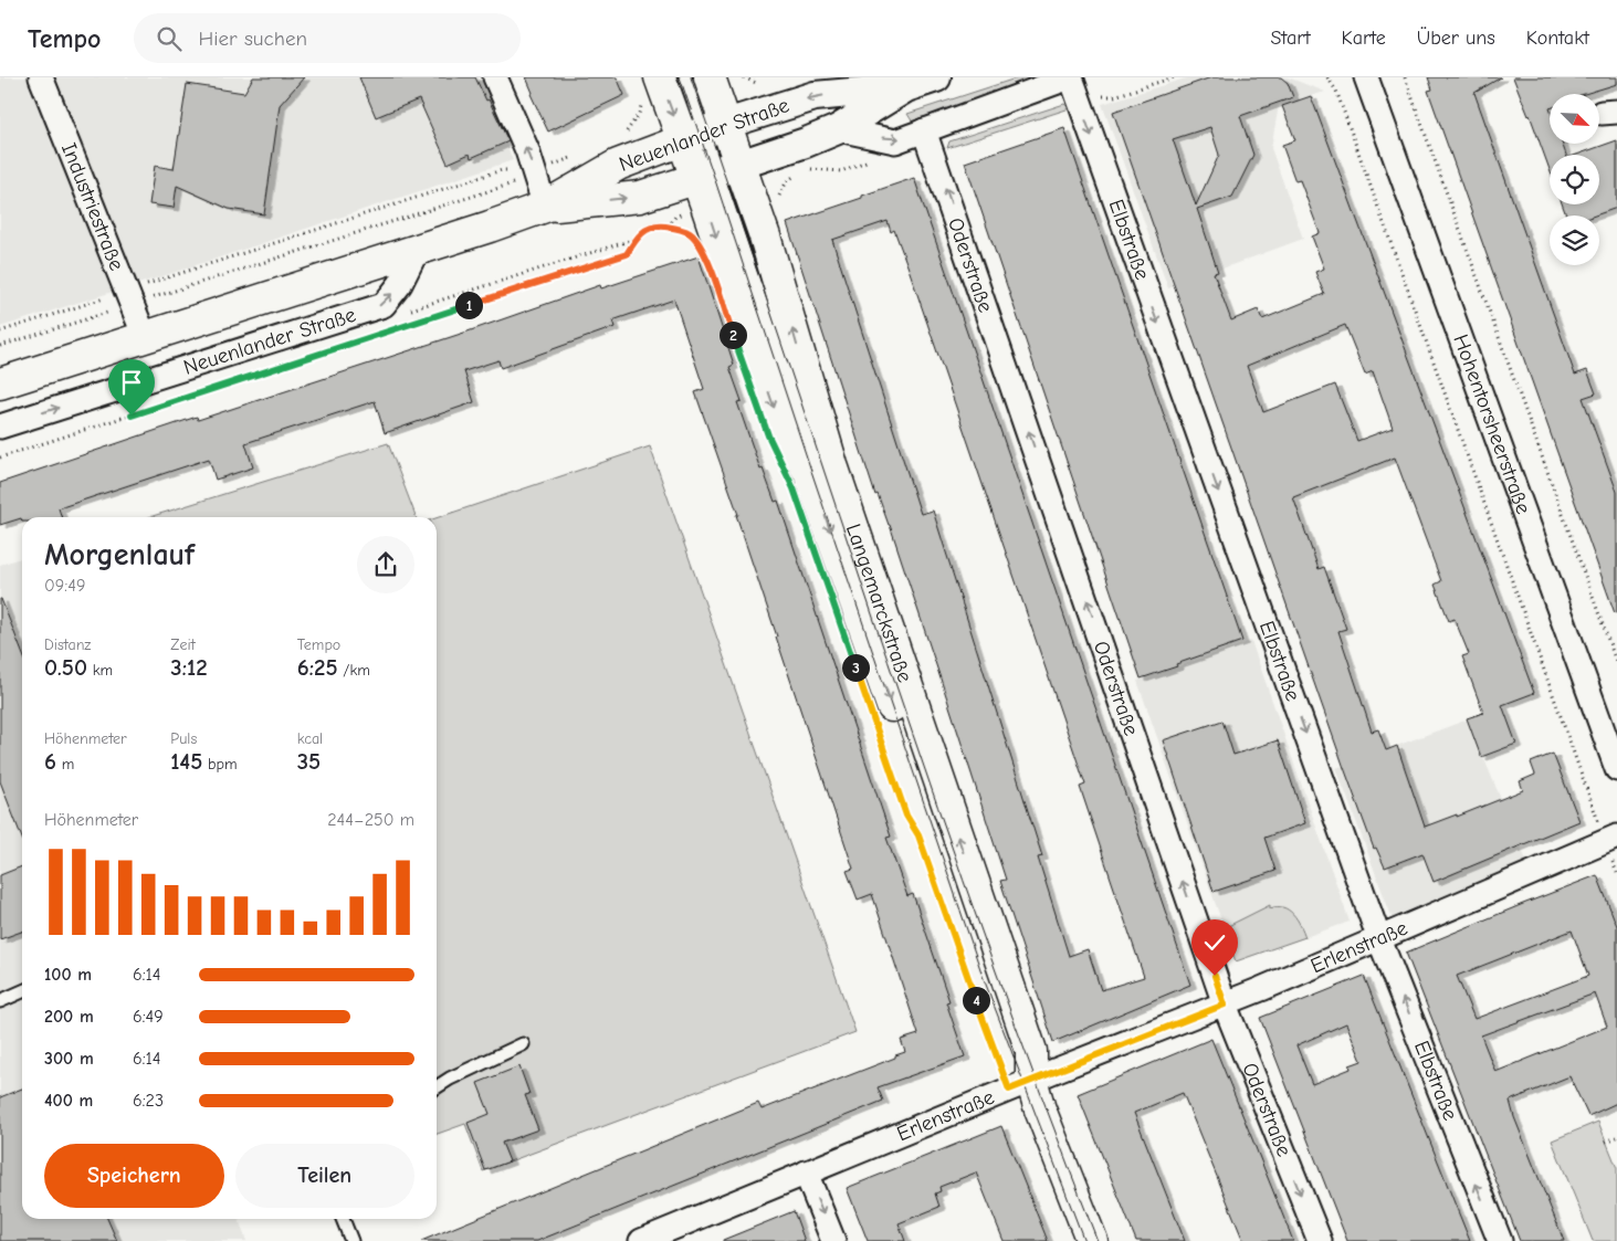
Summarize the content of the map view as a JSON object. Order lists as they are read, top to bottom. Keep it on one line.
{"streets":{"main road":["Neuenlander Straße","Langemarckstraße"],"street":["Industriestraße","Elbstraße","Oderstraße","Hohentorsheerstraße","Erlenstraße"]},"crossings":[["Neuenlander Straße","Industriestraße"],["Neuenlander Straße","Langemarckstraße"],["Elbstraße","Erlenstraße"],["Oderstraße","Erlenstraße"],["Langemarckstraße","Erlenstraße"]],"north":"bottom right","page":{"header":"Tempo","search":"Hier suchen","nav":["Start","Karte","Über uns","Kontakt"],"pins":["1","2","3","4"],"heading":["Morgenlauf","09:49"],"stats":[["Distanz","0.50 km"],["Zeit","3:12"],["Tempo","6:25 /km"],["Höhenmeter","6 m"],["Puls","145 bpm"],["kcal","35"]],"chart":["Höhenmeter","244–250 m"],"list":[{"name":"100 m","note":"6:14"},{"name":"200 m","note":"6:49"},{"name":"300 m","note":"6:14"},{"name":"400 m","note":"6:23"}],"buttons":["Speichern","Teilen"]}}
